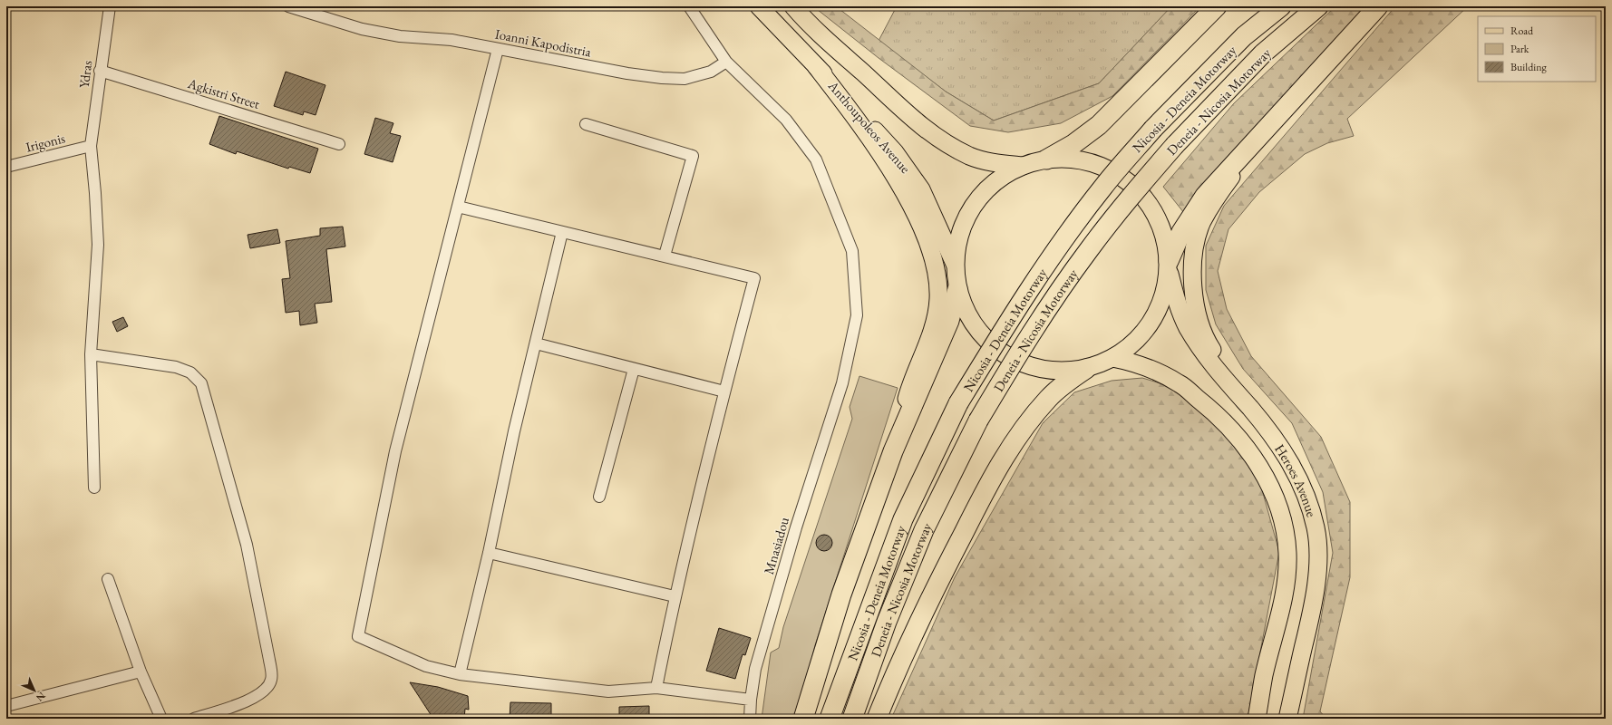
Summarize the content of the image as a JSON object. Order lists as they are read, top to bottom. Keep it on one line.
{"streets":{"highway":["Nicosia - Deneia Motorway","Deneia - Nicosia Motorway"],"main road":["Anthoupoleos Avenue","Heroes Avenue"],"street":["Ioanni Kapodistria","Ydras","Agkistri Street","Irigonis","Mnasiadou"]},"crossings":[["Ioanni Kapodistria","Mnasiadou"],["Ydras","Agkistri Street"],["Ydras","Irigonis"]],"legend":["Road","Park","Building"],"north":"bottom right"}
